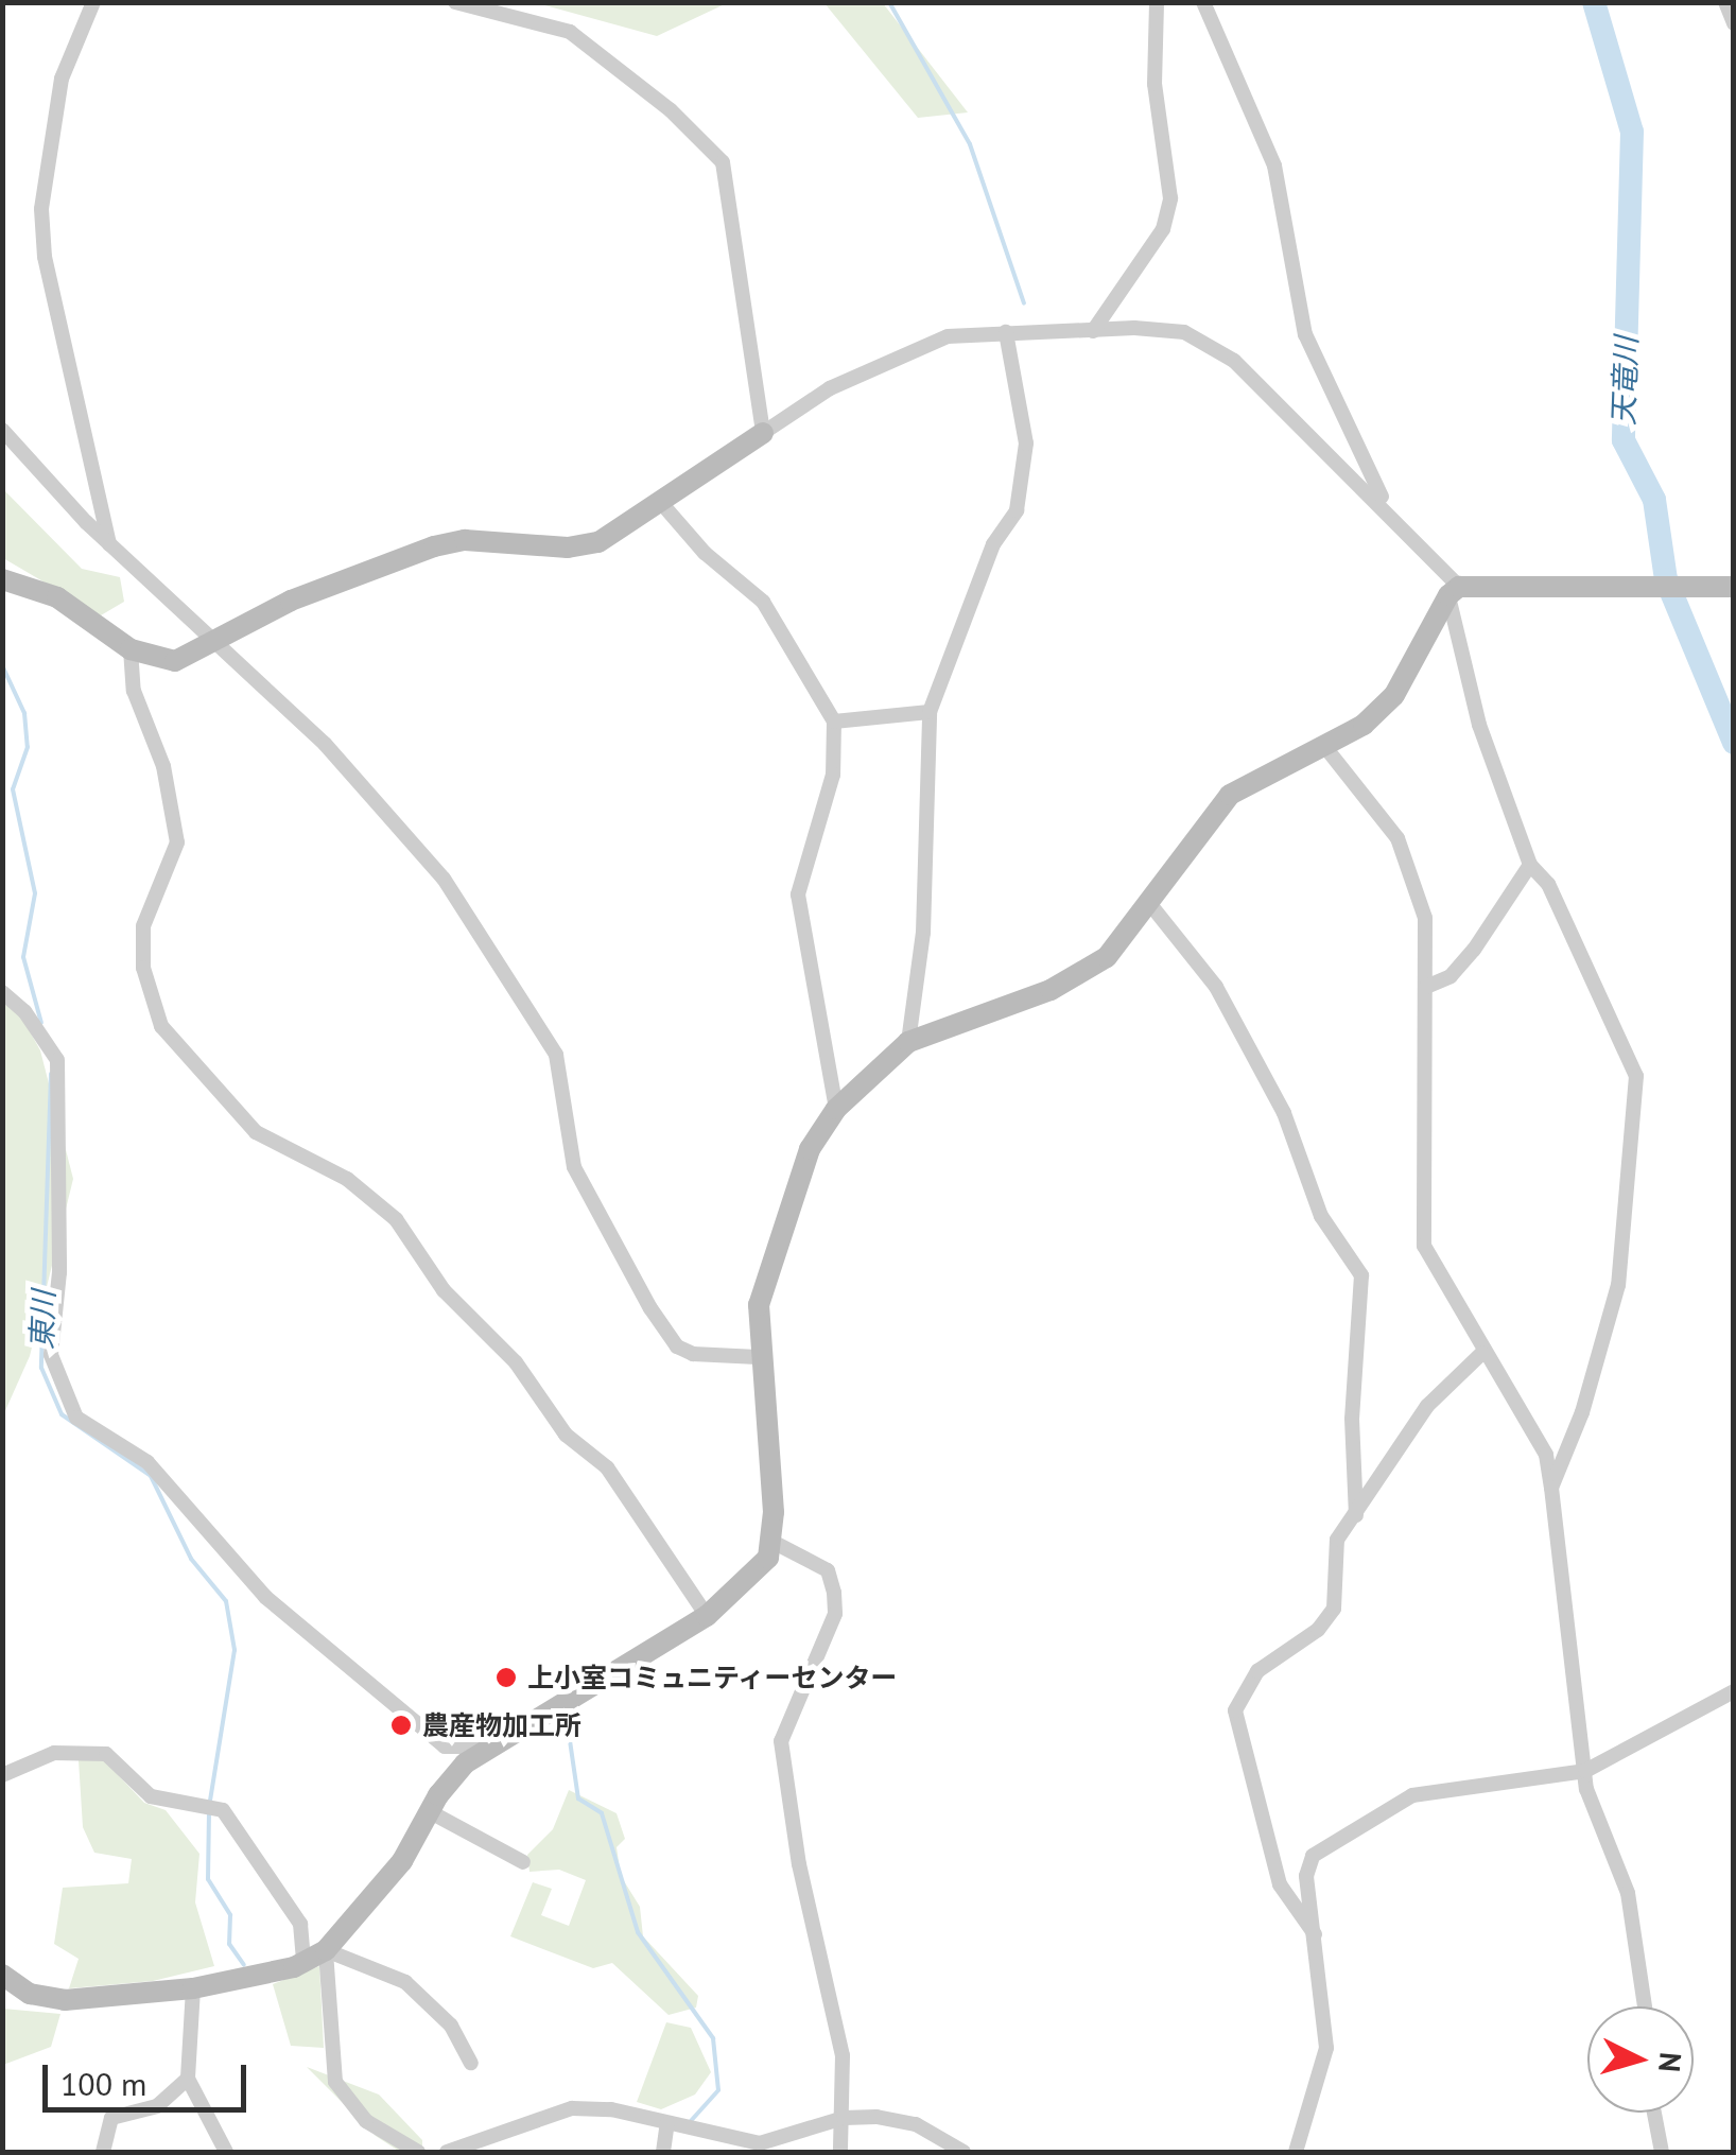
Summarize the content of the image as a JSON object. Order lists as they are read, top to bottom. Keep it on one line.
{"water":["天竜川","東川"],"places":["上小室コミュニティーセンター","農産物加工所"],"scale_bar":"100 m","north":"right"}
